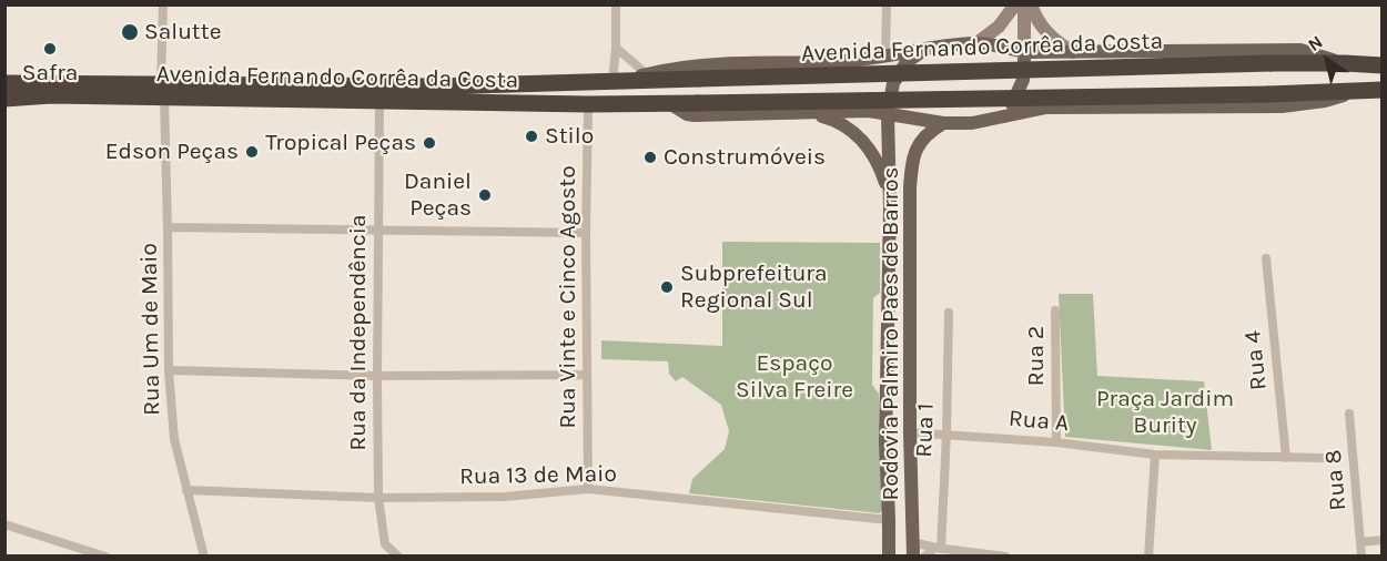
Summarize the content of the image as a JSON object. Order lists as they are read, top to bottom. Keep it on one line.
{"streets":{"highway":["Avenida Fernando Corrêa da Costa"],"main road":["Rodovia Palmiro Paes de Barros"],"street":["Rua Vinte e Cinco Agosto","Rua Um de Maio","Rua da Independência","Rua 2","Rua 4","Rua A","Rua 1","Rua 13 de Maio","Rua 8"]},"crossings":[["Avenida Fernando Corrêa da Costa","Rua Vinte e Cinco Agosto"],["Avenida Fernando Corrêa da Costa","Rua Um de Maio"],["Avenida Fernando Corrêa da Costa","Rua da Independência"],["Avenida Fernando Corrêa da Costa","Rodovia Palmiro Paes de Barros"],["Rua Vinte e Cinco Agosto","Rua 13 de Maio"],["Rua Um de Maio","Rua 13 de Maio"],["Rua da Independência","Rua 13 de Maio"],["Rodovia Palmiro Paes de Barros","Rua A"],["Rodovia Palmiro Paes de Barros","Rua 13 de Maio"],["Rua 2","Rua A"],["Rua 4","Rua A"],["Rua A","Rua 1"]],"parks":["Espaço Silva Freire","Praça Jardim Burity"],"places":["Salutte","Safra","Stilo","Tropical Peças","Edson Peças","Construmóveis","Daniel Peças","Subprefeitura Regional Sul"],"north":"top left"}
